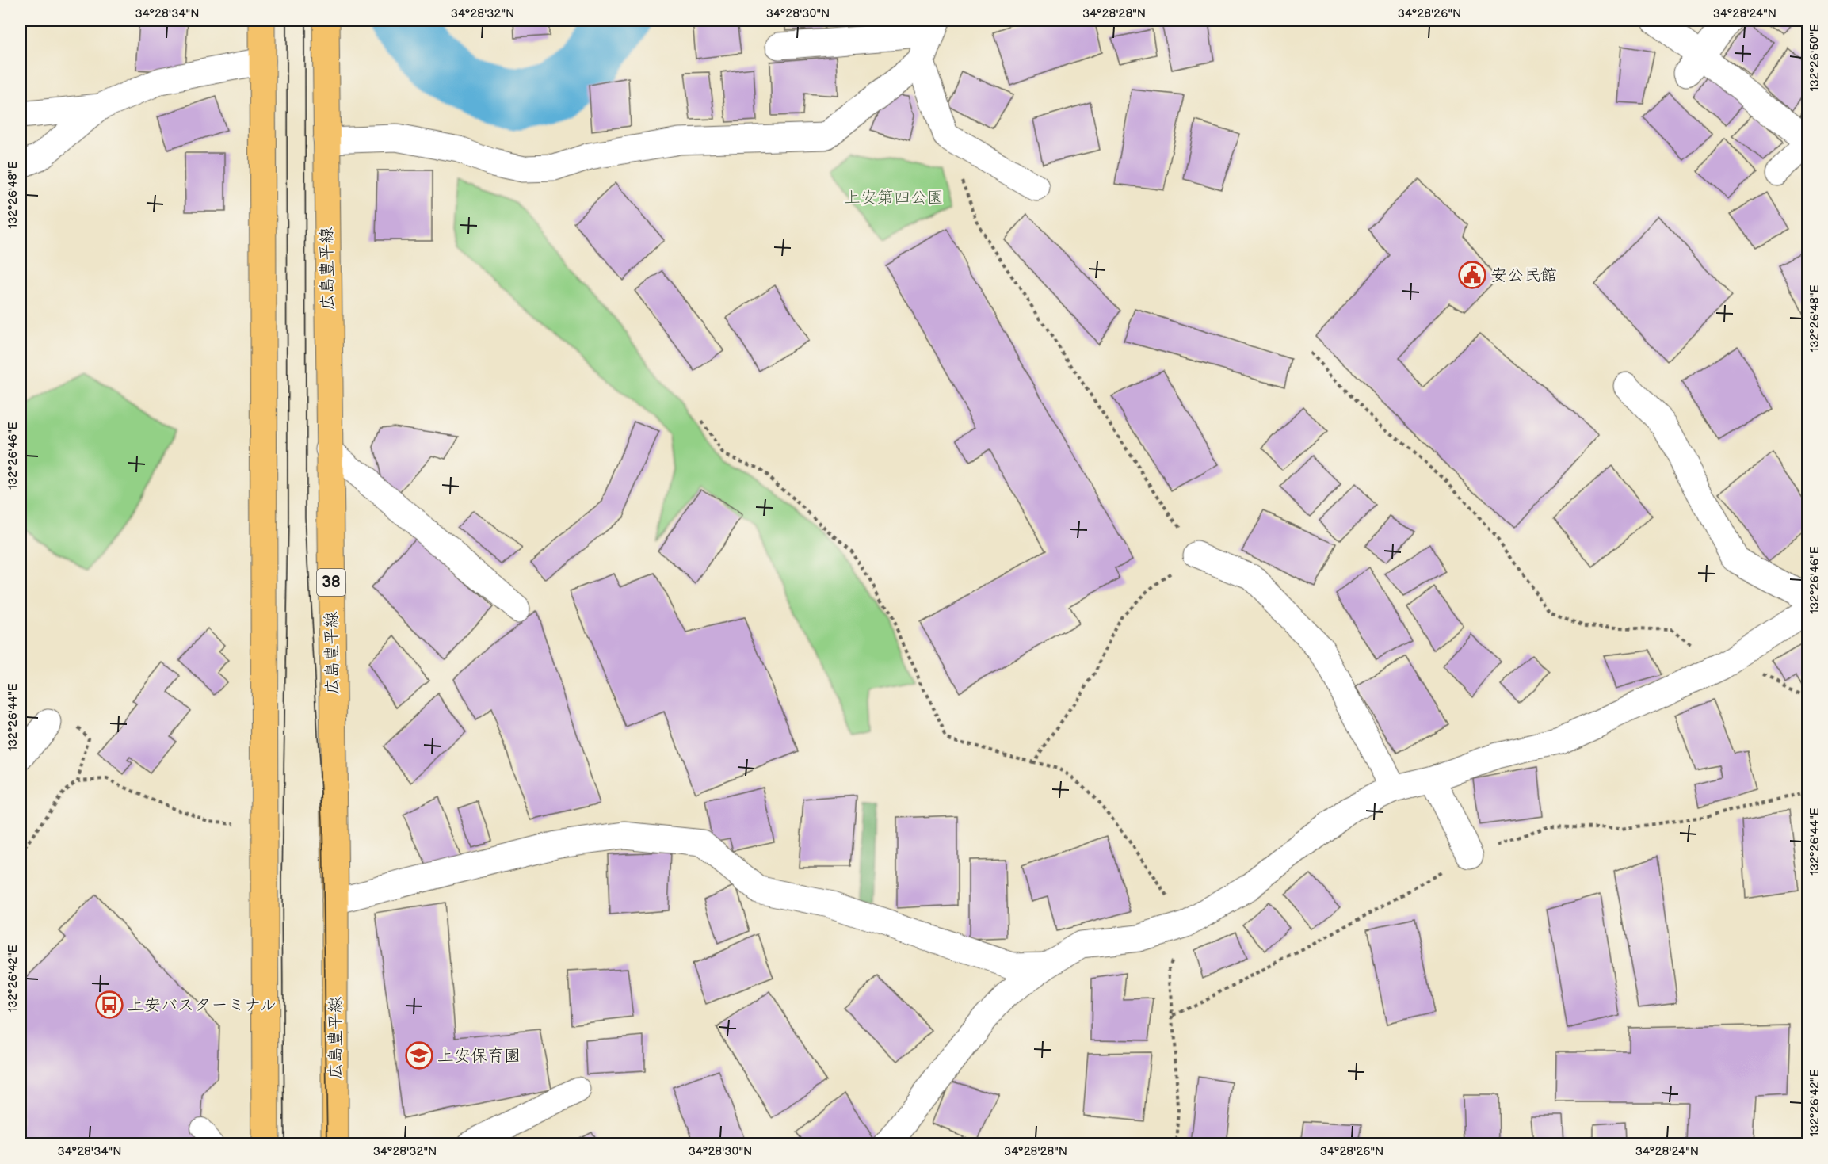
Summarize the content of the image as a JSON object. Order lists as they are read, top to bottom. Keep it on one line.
{"streets":{"main road":["広島豊平線","38"]},"parks":["上安第四公園"],"places":{"public building":["安公民館"],"bus stop":["上安バスターミナル"],"school or university":["上安保育園"]},"coordinates":["34°28'34\"N","34°28'32\"N","34°28'30\"N","34°28'28\"N","34°28'26\"N","34°28'24\"N","132°26'50\"E","132°26'48\"E","132°26'46\"E","132°26'44\"E","132°26'42\"E"]}
